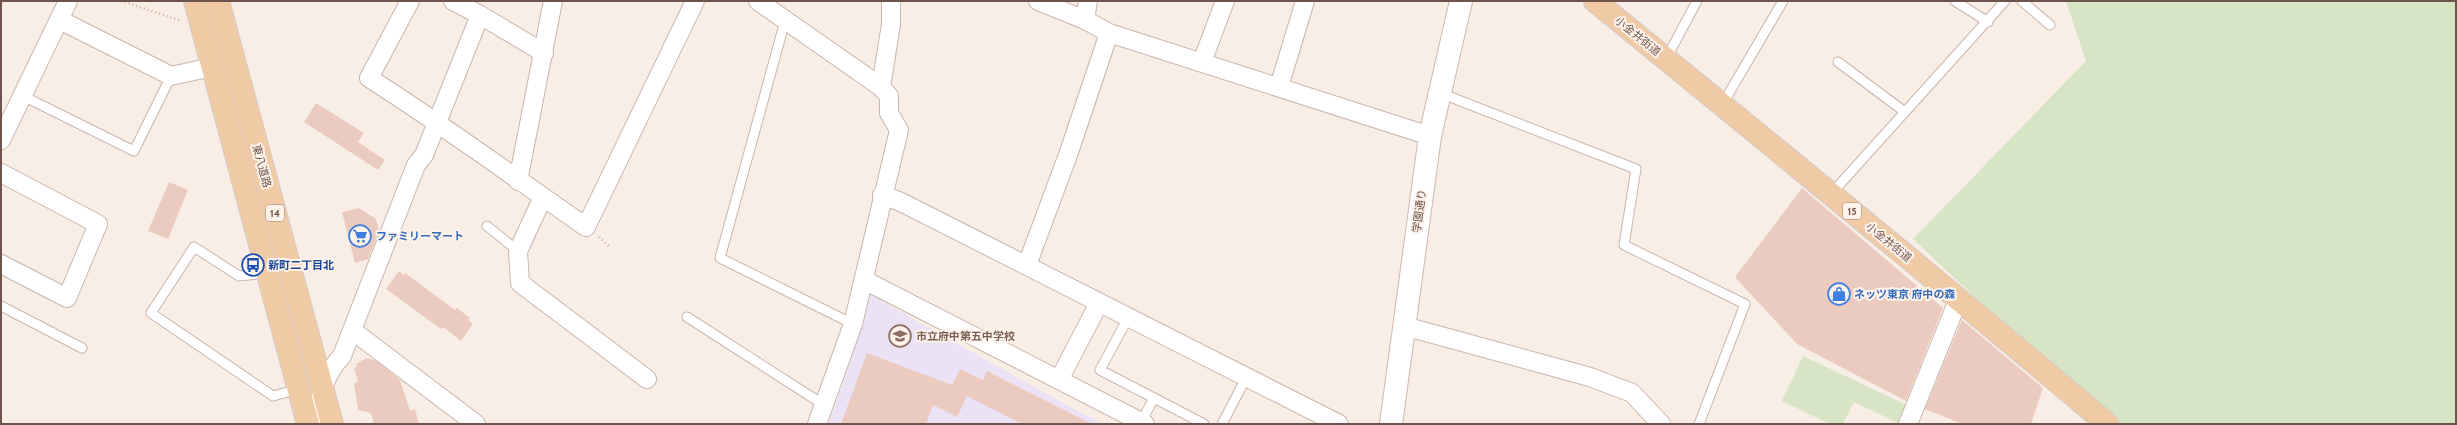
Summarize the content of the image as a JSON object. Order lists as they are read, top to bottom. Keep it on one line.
{"streets":{"main road":["小金井街道","東八道路","15","14"],"street":["学園通り"]},"places":{"supermarket":["ファミリーマート"],"bus stop":["新町二丁目北"],"shop":["ネッツ東京 府中の森"],"school or university":["市立府中第五中学校"]}}
